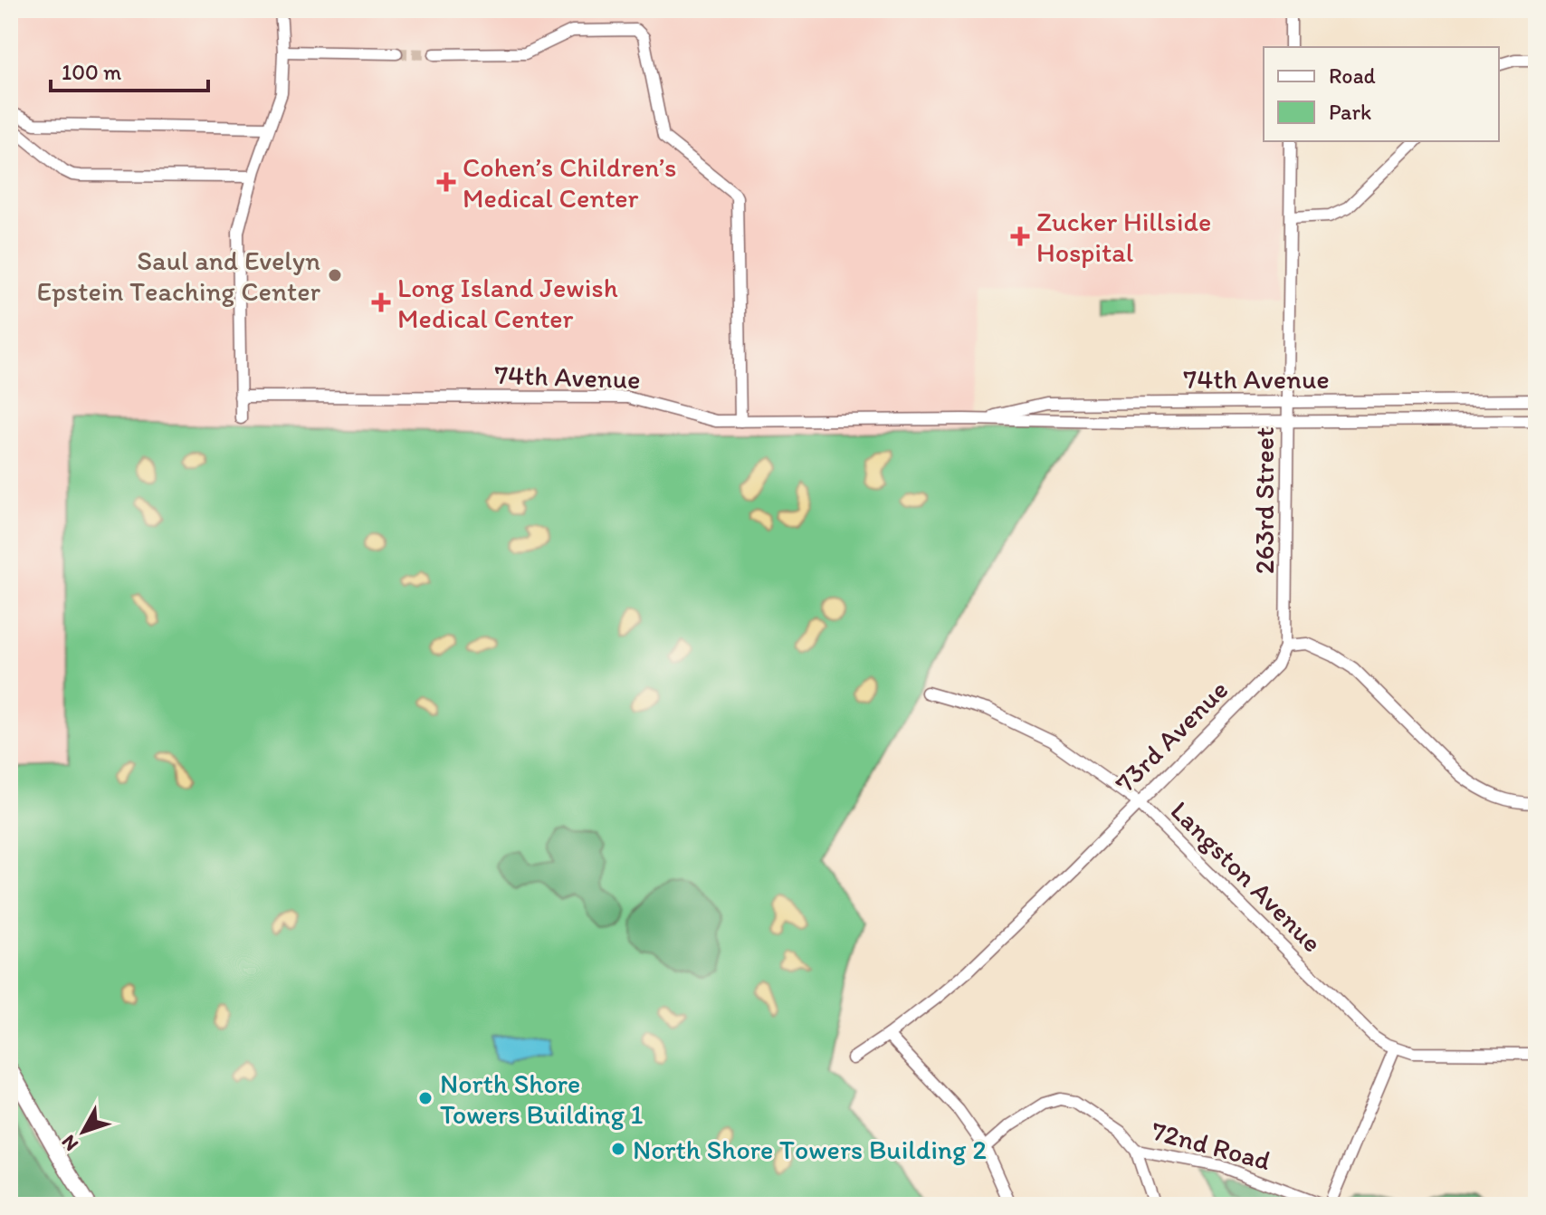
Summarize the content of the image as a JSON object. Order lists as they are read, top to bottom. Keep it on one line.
{"streets":{"street":["74th Avenue","263rd Street","73rd Avenue","Langston Avenue","72nd Road"]},"crossings":[["74th Avenue","263rd Street"],["263rd Street","73rd Avenue"],["73rd Avenue","Langston Avenue"]],"places":{"health":["Cohen’s Children’s Medical Center","Zucker Hillside Hospital","Long Island Jewish Medical Center"],"other":["Saul and Evelyn Epstein Teaching Center","North Shore Towers Building 1","North Shore Towers Building 2"]},"legend":["Road","Park"],"scale_bar":"100 m","north":"bottom left"}
